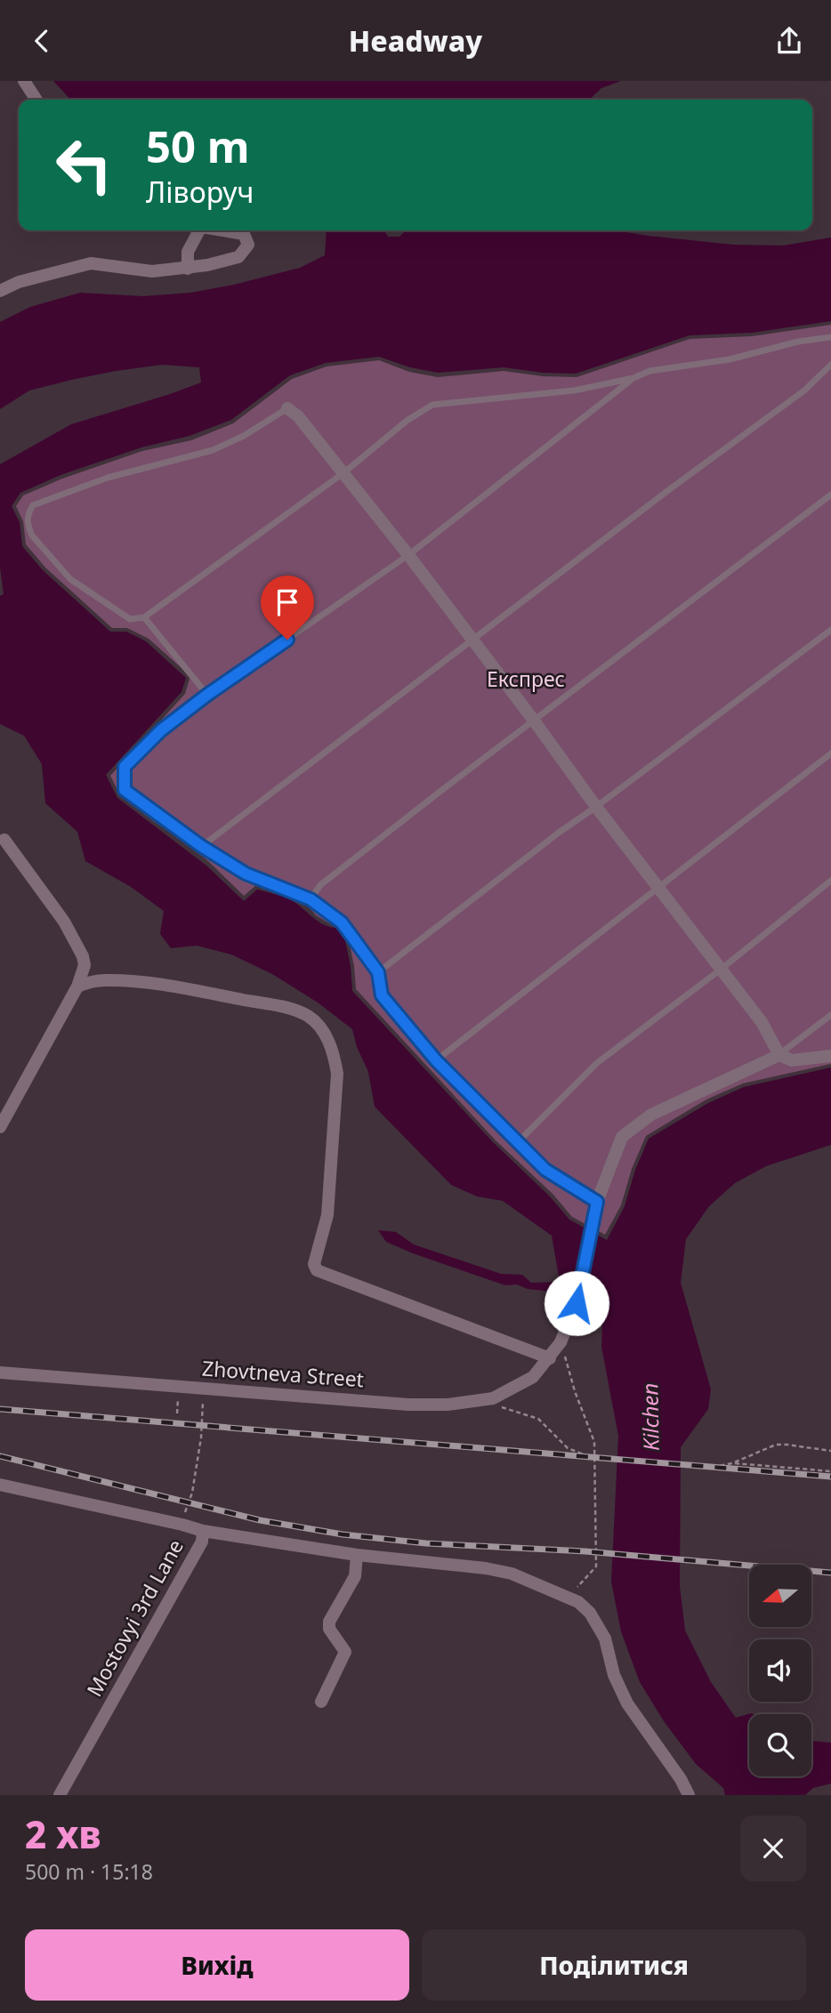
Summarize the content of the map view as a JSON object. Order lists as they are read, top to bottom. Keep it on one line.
{"streets":{"street":["Zhovtneva Street","Mostovyi 3rd Lane"]},"water":["Kilchen"],"parks":["Експрес"],"north":"left","page":{"header":"Headway","turn":["50 m","Ліворуч"],"heading":["2 хв","500 m · 15:18"],"buttons":["Вихід","Поділитися"]}}
